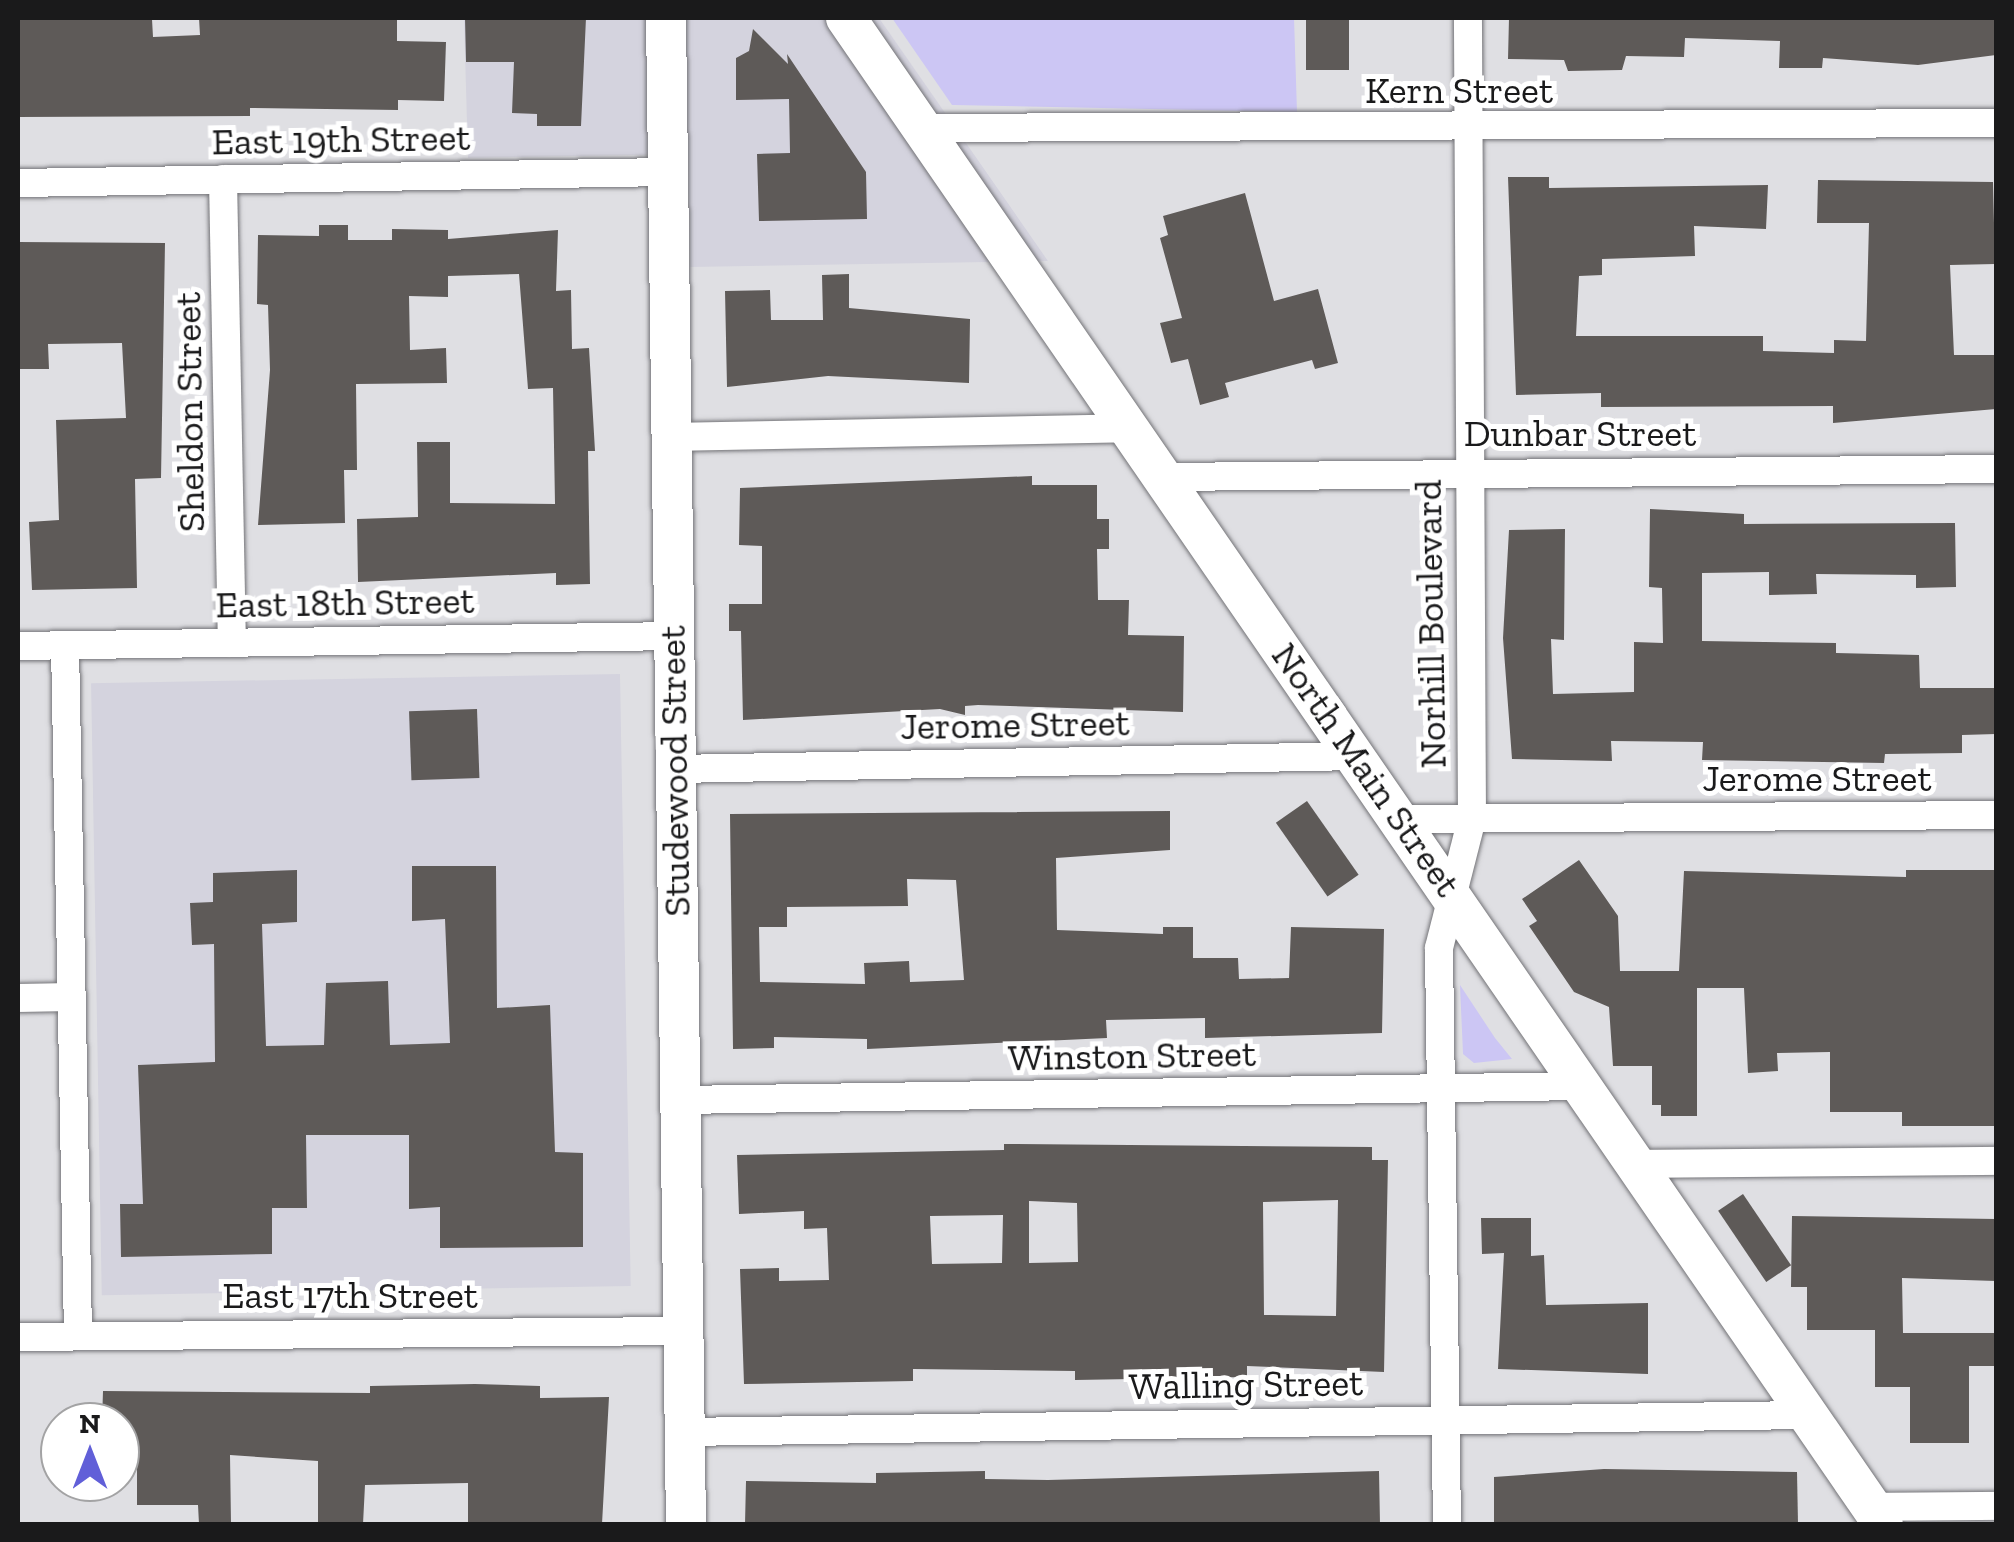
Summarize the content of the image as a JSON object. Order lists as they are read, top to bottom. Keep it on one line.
{"streets":{"main road":["North Main Street","Studewood Street"],"street":["Kern Street","East 19th Street","Sheldon Street","Dunbar Street","East 18th Street","Norhill Boulevard","Jerome Street","Winston Street","East 17th Street","Walling Street"]},"crossings":[["Kern Street","Norhill Boulevard"],["Kern Street","North Main Street"],["East 19th Street","Sheldon Street"],["East 19th Street","Studewood Street"],["Sheldon Street","East 18th Street"],["Dunbar Street","Norhill Boulevard"],["Dunbar Street","North Main Street"],["East 18th Street","Studewood Street"],["Norhill Boulevard","Jerome Street"],["Norhill Boulevard","North Main Street"],["Norhill Boulevard","Winston Street"],["Norhill Boulevard","Walling Street"],["Jerome Street","North Main Street"],["Jerome Street","Studewood Street"],["North Main Street","Winston Street"],["North Main Street","Walling Street"],["Studewood Street","Winston Street"],["Studewood Street","East 17th Street"],["Studewood Street","Walling Street"]],"north":"top"}
